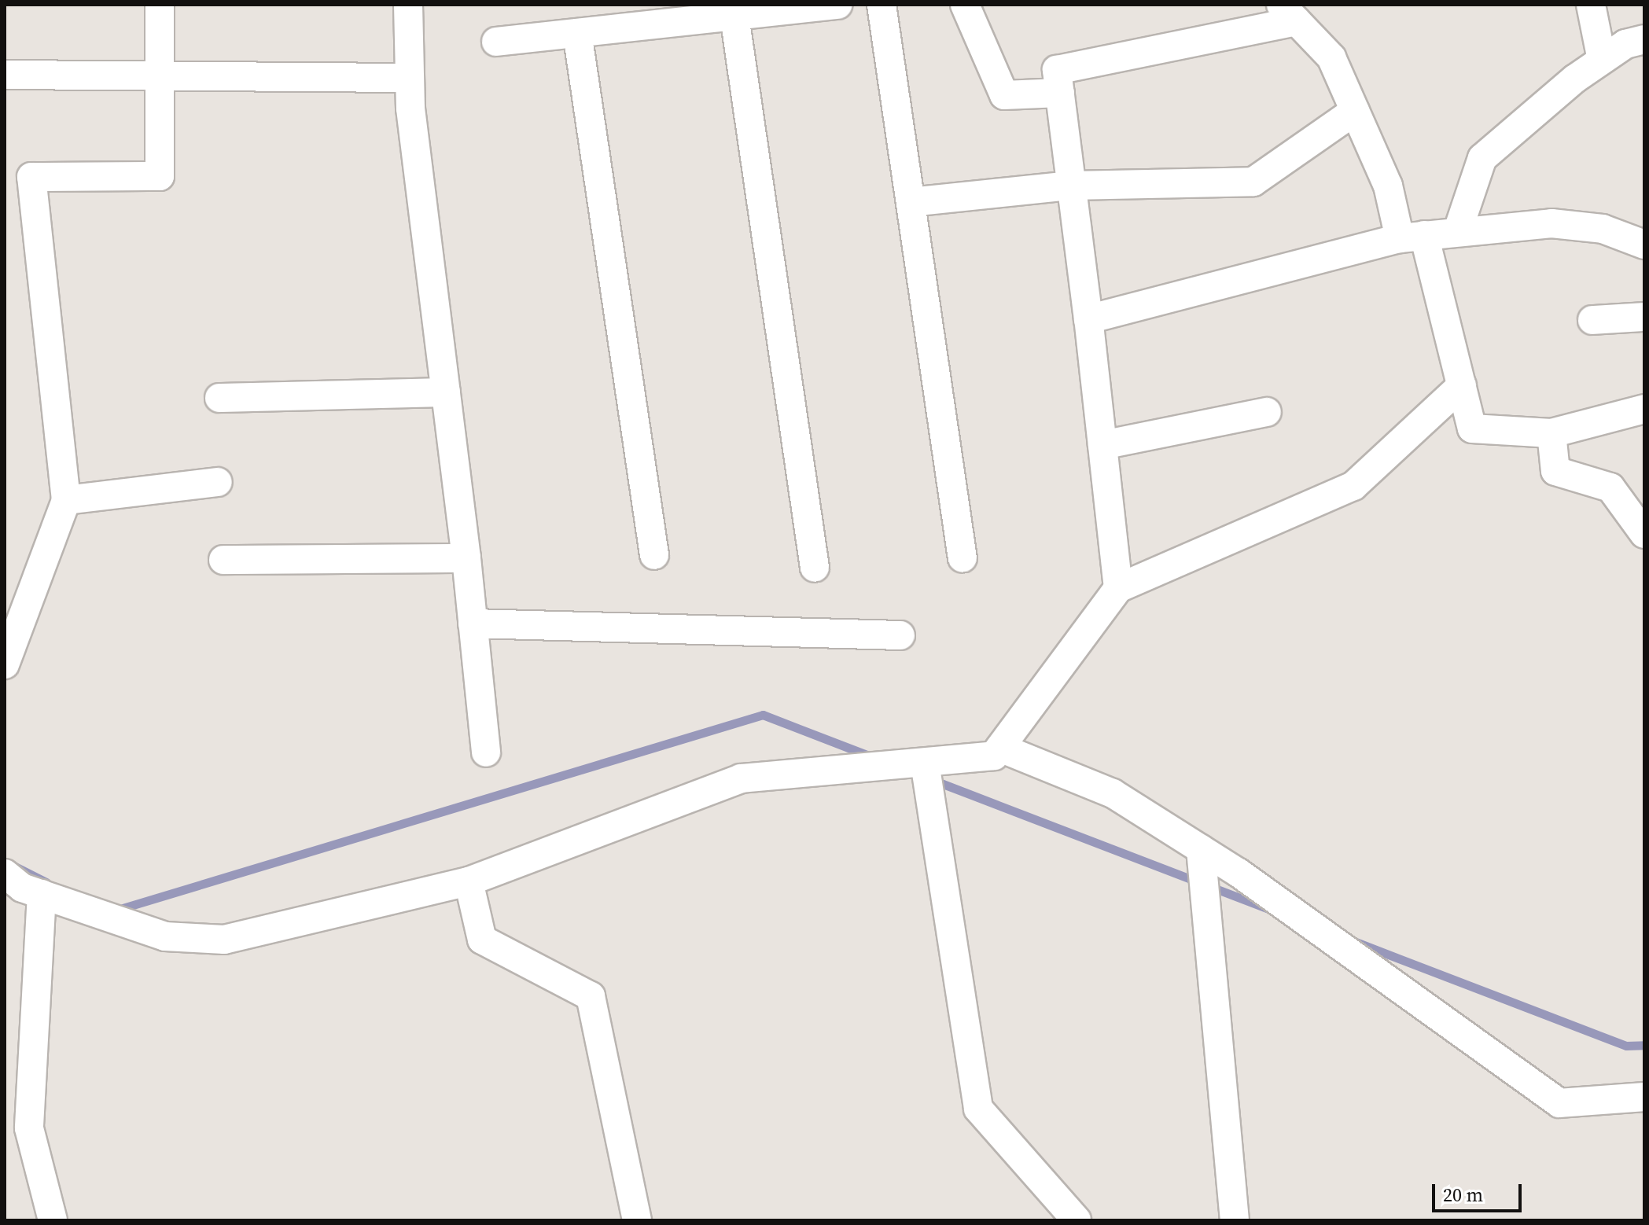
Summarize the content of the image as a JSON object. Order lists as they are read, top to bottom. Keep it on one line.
{"scale_bar":"20 m"}
